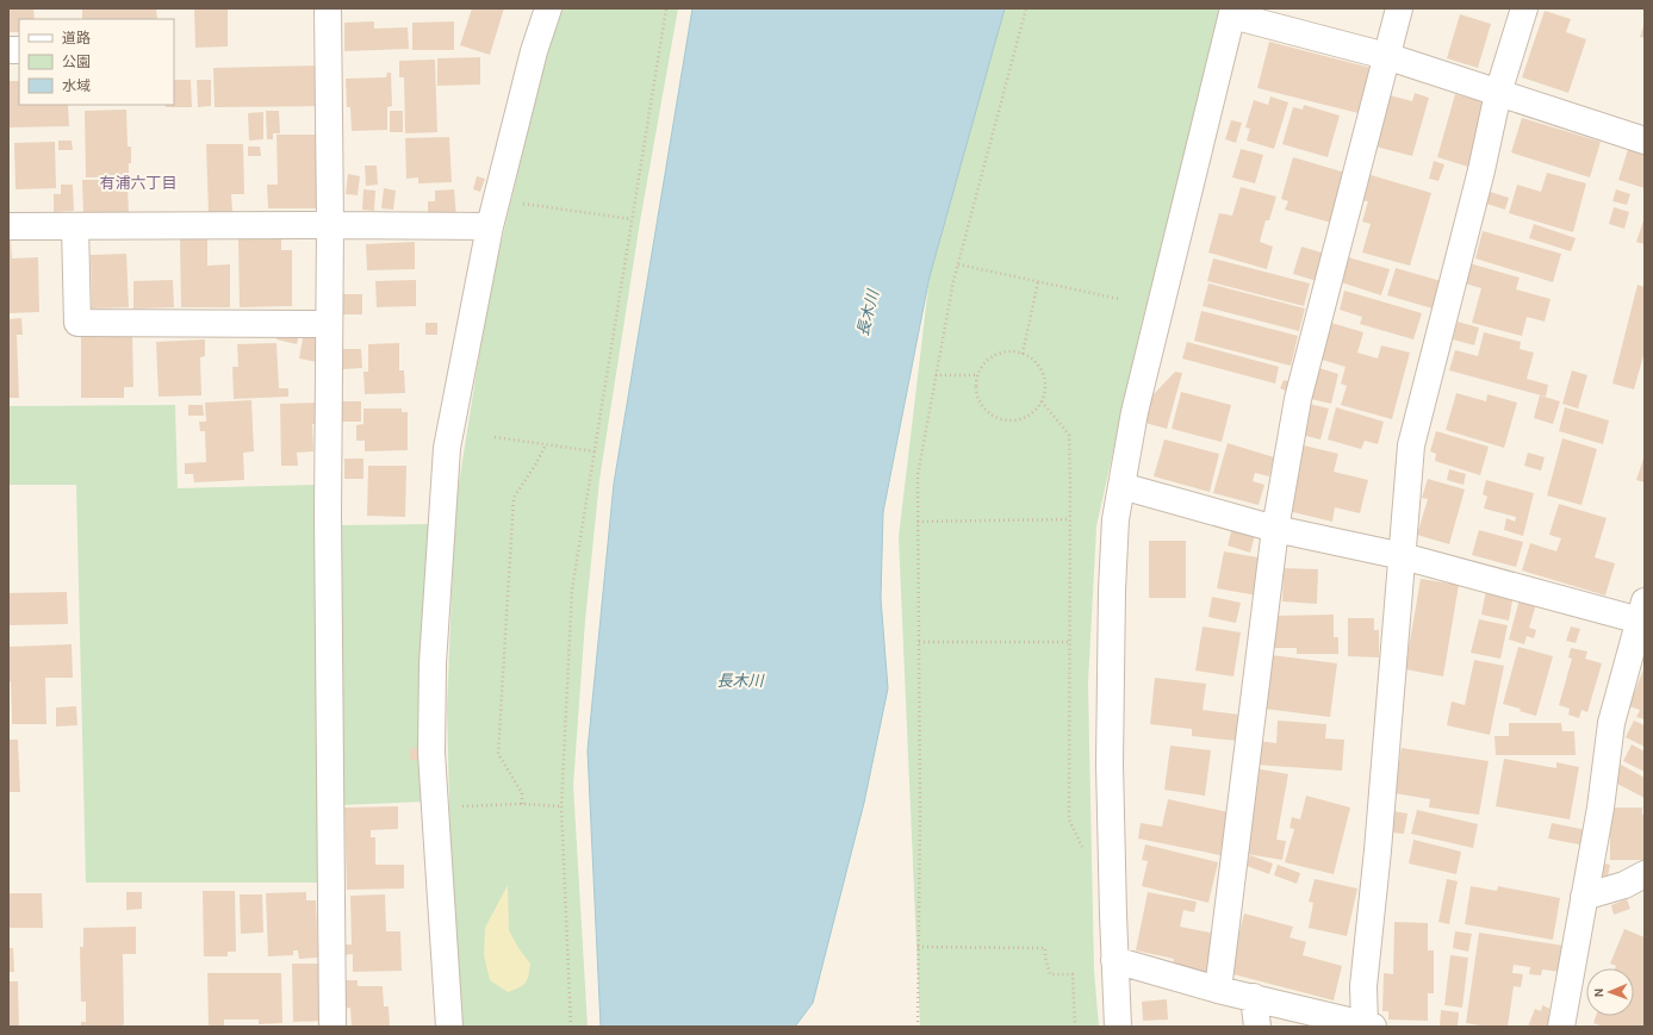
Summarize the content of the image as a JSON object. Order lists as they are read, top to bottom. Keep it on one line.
{"districts":["有浦六丁目"],"water":["長木川"],"legend":["道路","公園","水域"],"north":"left"}
